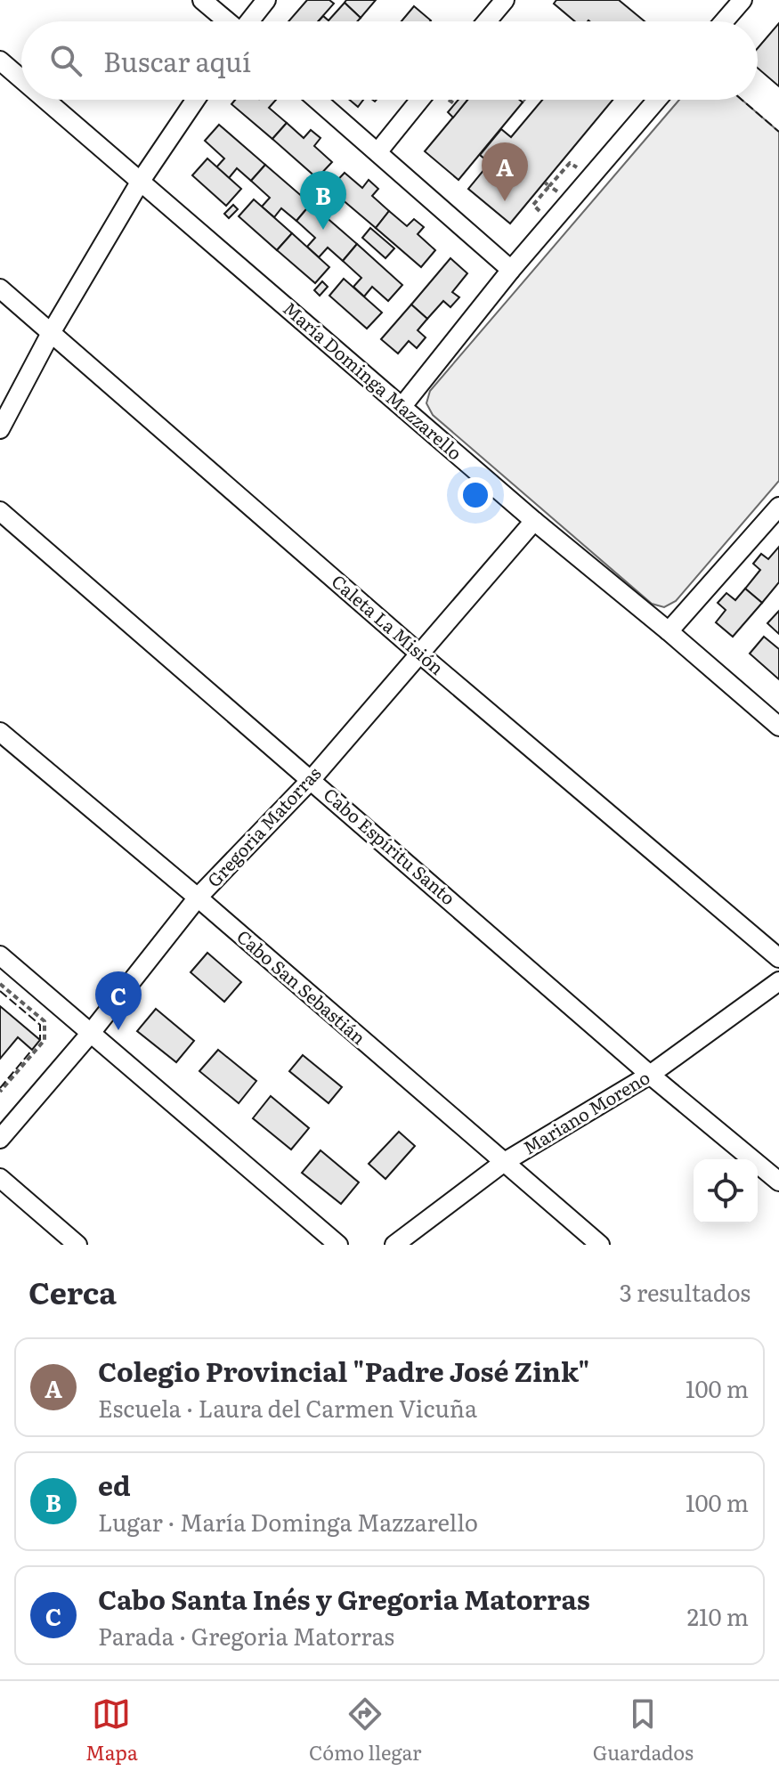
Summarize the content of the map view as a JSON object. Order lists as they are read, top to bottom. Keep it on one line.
{"streets":{"street":["María Dominga Mazzarello","Caleta La Misión","Gregoria Matorras","Cabo Espíritu Santo","Cabo San Sebastián","Mariano Moreno"]},"crossings":[["María Dominga Mazzarello","Gregoria Matorras"],["Caleta La Misión","Gregoria Matorras"],["Gregoria Matorras","Cabo Espíritu Santo"],["Gregoria Matorras","Cabo San Sebastián"],["Cabo Espíritu Santo","Mariano Moreno"],["Cabo San Sebastián","Mariano Moreno"]],"page":{"search":"Buscar aquí","pins":["A","B","C"],"heading":["Cerca","3 resultados"],"list":[{"mark":"A","name":"Colegio Provincial \"Padre José Zink\"","note":"Escuela · Laura del Carmen Vicuña","value":"100 m"},{"mark":"B","name":"ed","note":"Lugar · María Dominga Mazzarello","value":"100 m"},{"mark":"C","name":"Cabo Santa Inés y Gregoria Matorras","note":"Parada · Gregoria Matorras","value":"210 m"}],"nav":["Mapa","Cómo llegar","Guardados"]}}
